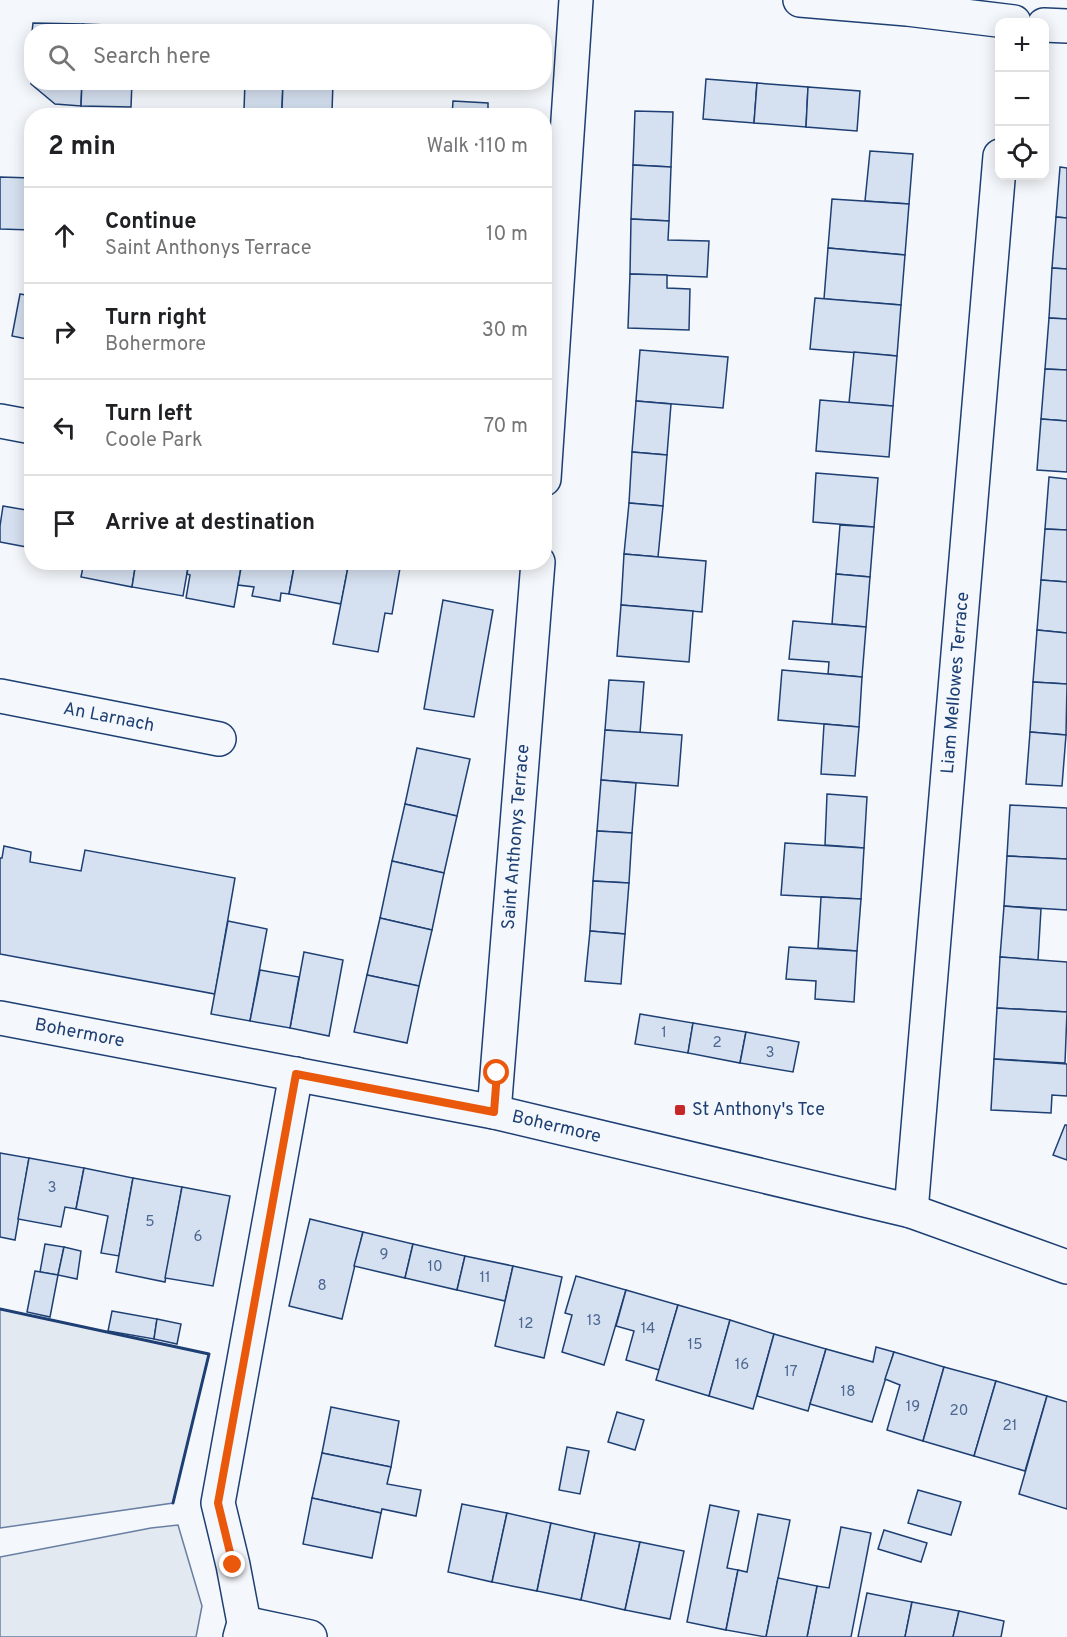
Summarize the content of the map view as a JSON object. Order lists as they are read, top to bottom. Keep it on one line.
{"streets":{"street":["Liam Mellowes Terrace","An Larnach","Saint Anthonys Terrace","Bohermore"]},"crossings":[["Liam Mellowes Terrace","Bohermore"],["Saint Anthonys Terrace","Bohermore"]],"places":{"transit":["St Anthony's Tce"]},"house_numbers":["1","2","3","3","5","6","9","10","11","8","13","12","14","15","16","17","18","19","20","21"],"page":{"map_buttons":["+","−"],"search":"Search here","heading":["2 min","Walk · 110 m"],"list":[["Continue","Saint Anthonys Terrace","10 m"],["Turn right","Bohermore","30 m"],["Turn left","Coole Park","70 m"],"Arrive at destination"]}}
